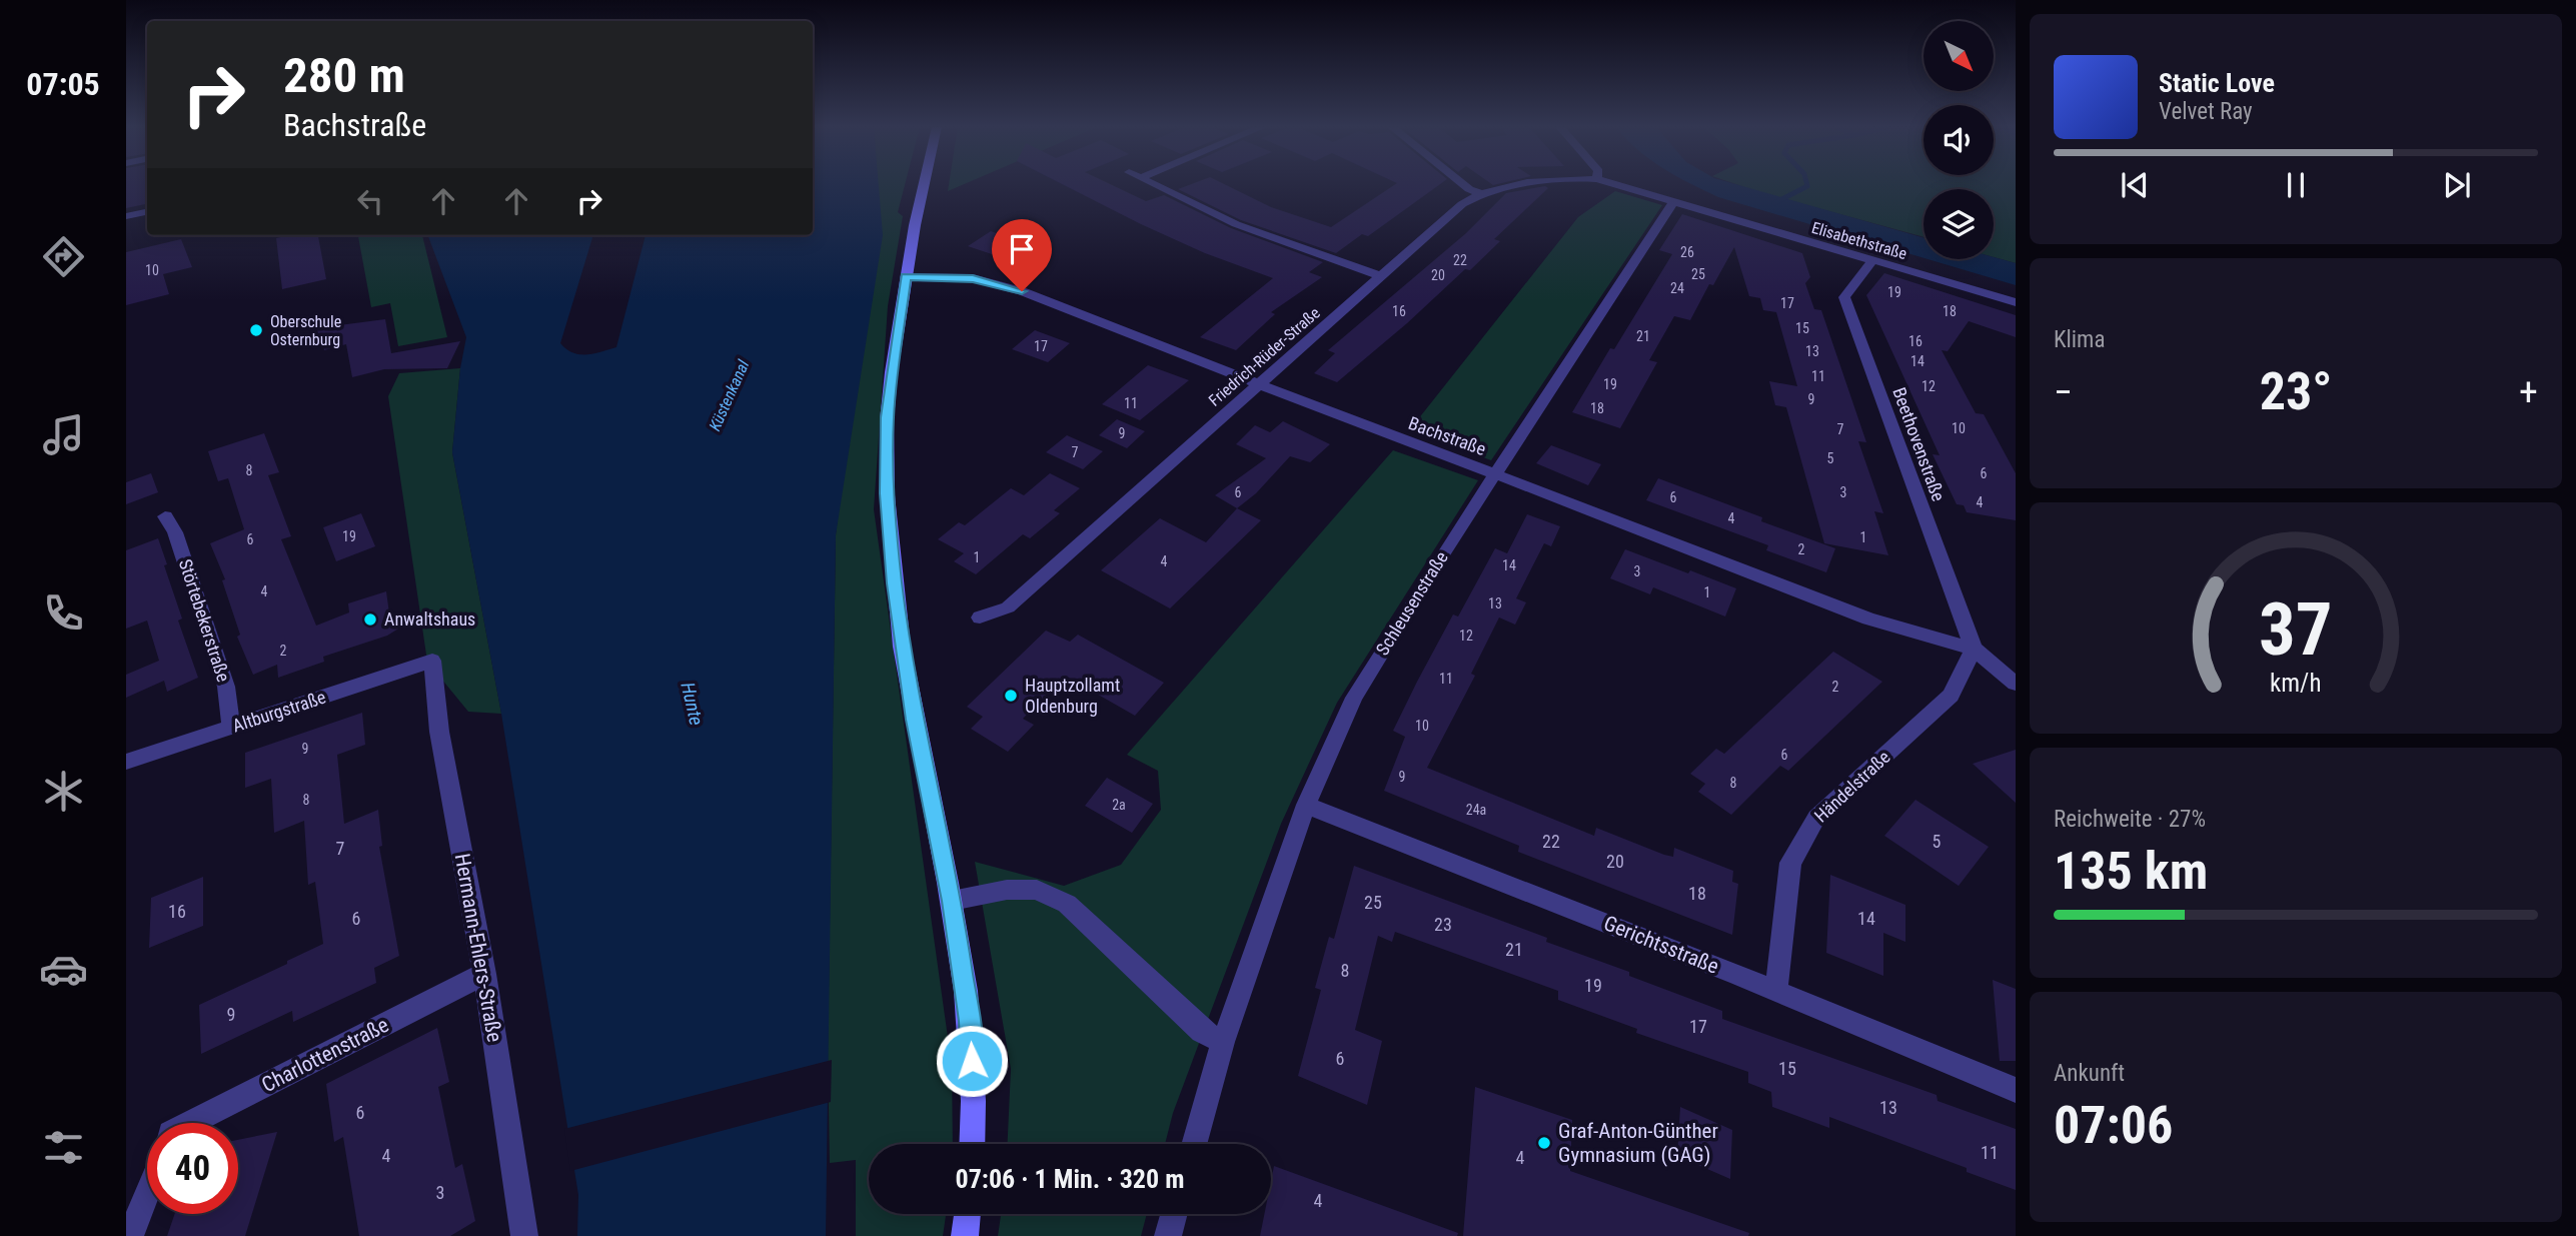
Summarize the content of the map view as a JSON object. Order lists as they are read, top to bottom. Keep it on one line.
{"streets":{"street":["Elisabethstraße","Friedrich-Rüder-Straße","Bachstraße","Beethovenstraße","Schleusenstraße","Störtebekerstraße","Altburgstraße","Händelstraße","Gerichtsstraße","Hermann-Ehlers-Straße","Charlottenstraße"]},"crossings":[["Elisabethstraße","Beethovenstraße"],["Elisabethstraße","Schleusenstraße"],["Friedrich-Rüder-Straße","Bachstraße"],["Bachstraße","Beethovenstraße"],["Bachstraße","Schleusenstraße"],["Bachstraße","Händelstraße"],["Beethovenstraße","Händelstraße"],["Schleusenstraße","Gerichtsstraße"],["Störtebekerstraße","Altburgstraße"],["Altburgstraße","Hermann-Ehlers-Straße"],["Händelstraße","Gerichtsstraße"],["Hermann-Ehlers-Straße","Charlottenstraße"]],"water":["Küstenkanal","Hunte"],"places":["Oberschule Osternburg","Anwaltshaus","Hauptzollamt Oldenburg","Graf-Anton-Günther Gymnasium (GAG)"],"house_numbers":["26","22","10","25","20","24","19","17","16","18","15","21","16","17","13","14","11","19","12","9","11","18","10","7","9","7","5","8","6","6","3","6","4","4","19","1","6","2","1","4","14","3","4","1","13","12","2","11","2","10","9","6","9","8","8","2a","24a","22","5","7","20","18","25","16","6","14","23","21","8","19","9","17","6","15","13","6","11","4","4","3","4"],"north":"bottom right","page":{"tabs":"07:05","turn":["280 m","Bachstraße"],"song":["Static Love","Velvet Ray"],"tile":["Klima",["Reichweite · 27%","135 km"],["Ankunft","07:06"]],"heat":["−","23°","+"],"limit":"40","trip":"07:06 · 1 Min. · 320 m","gauge":["37","km/h"]}}
